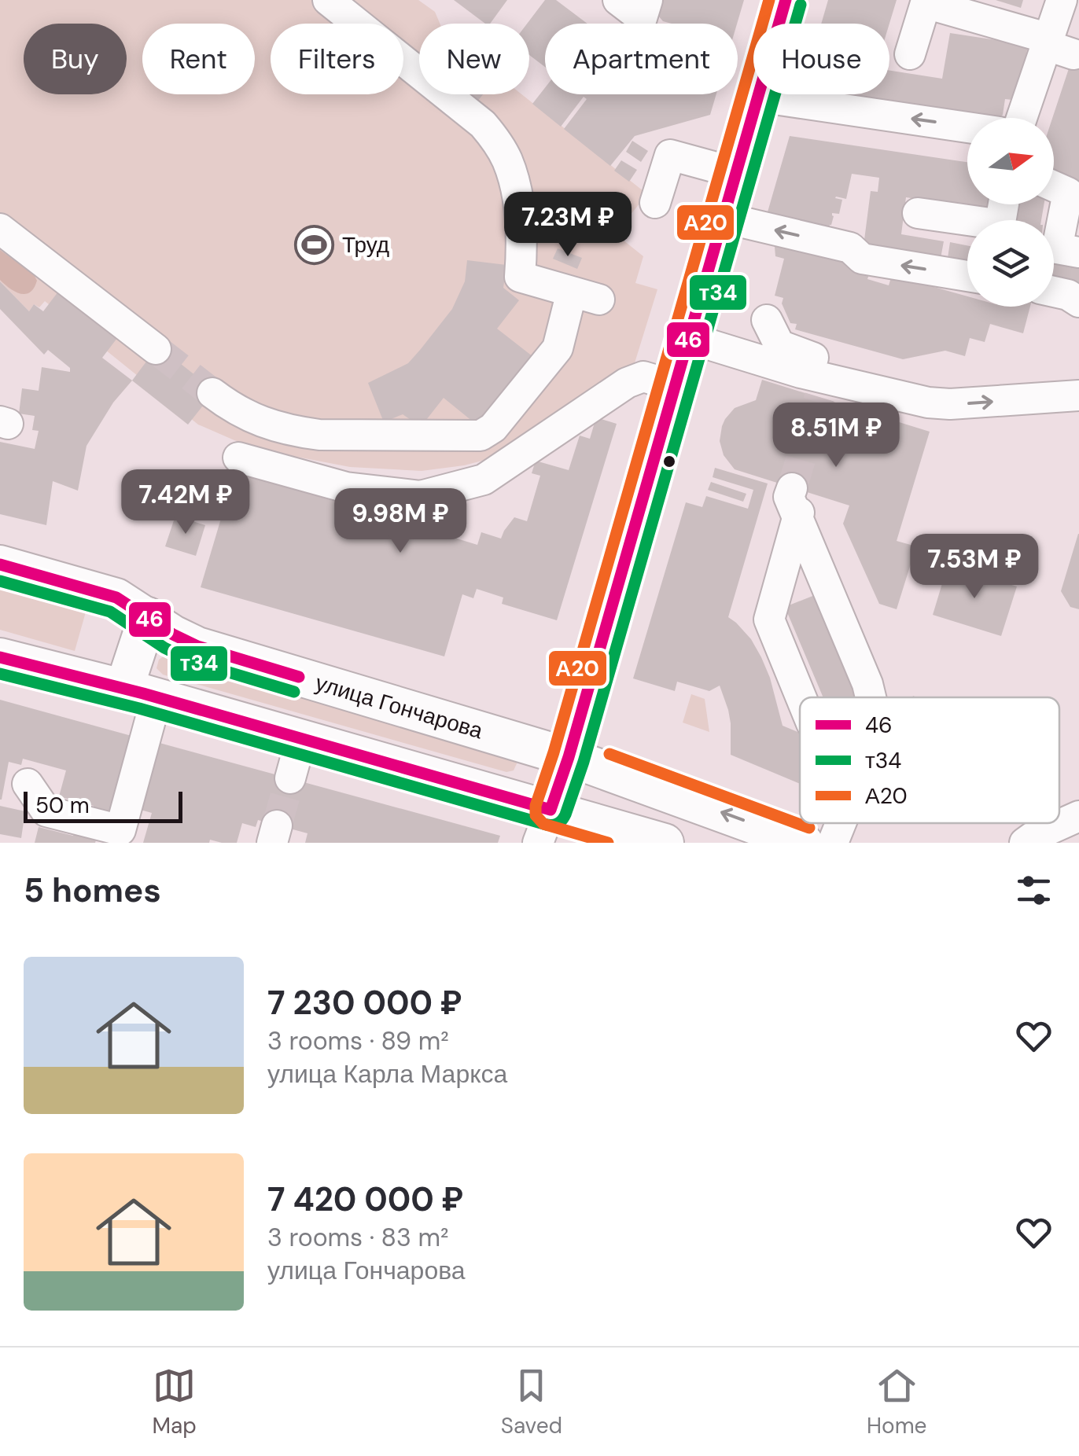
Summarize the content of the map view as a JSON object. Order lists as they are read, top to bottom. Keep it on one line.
{"streets":{"main road":["улица Гончарова"]},"places":{"sports":["Труд"]},"lines":["transit line 46","transit line А20","transit line т34"],"legend":["46","т34","А20"],"scale_bar":"50 m","north":"right","page":{"chip":["Buy","Rent","Filters","New","Apartment","House"],"price":["7.23M ₽","8.51M ₽","7.42M ₽","9.98M ₽","7.53M ₽"],"scale":"50 m","heading":"5 homes","list":[{"name":"7 230 000 ₽","note":"3 rooms · 89 m² · улица Карла Маркса"},{"name":"7 420 000 ₽","note":"3 rooms · 83 m² · улица Гончарова"}],"tabs":["Map","Saved","Home"]}}
